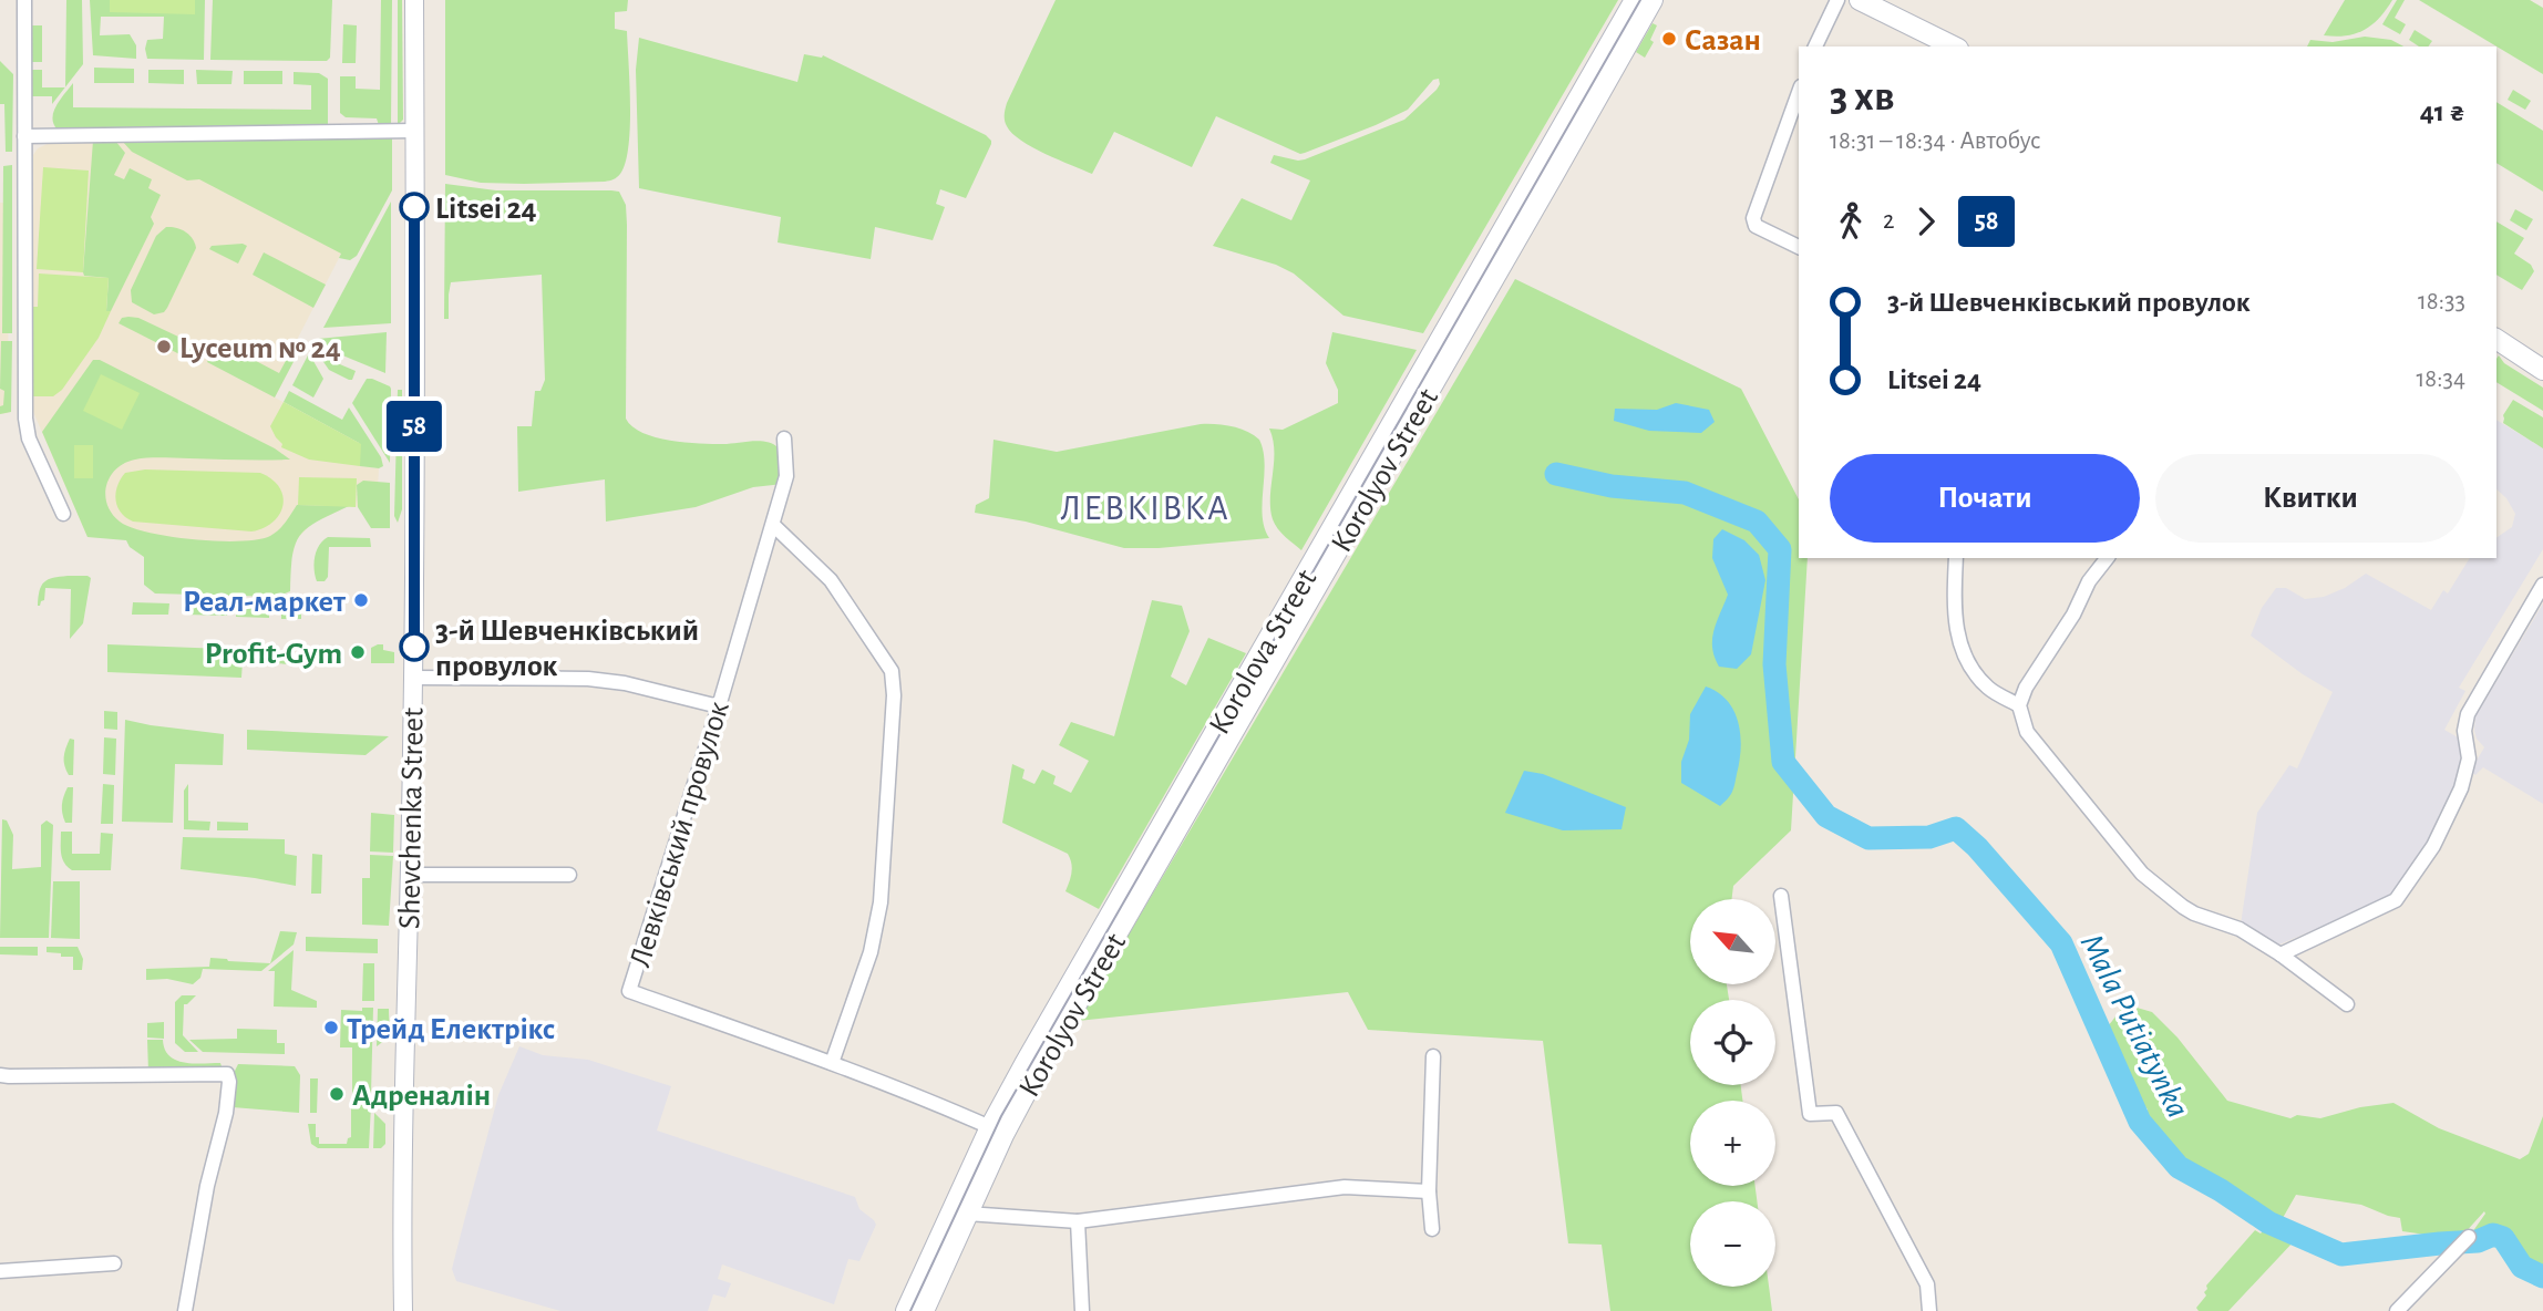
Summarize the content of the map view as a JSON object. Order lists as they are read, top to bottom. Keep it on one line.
{"streets":{"main road":["Korolyov Street","Korolova Street"],"street":["Shevchenka Street","Левківський провулок"]},"crossings":[["Korolyov Street","Korolova Street"],["Korolova Street","Левківський провулок"]],"districts":["ЛЕВКІВКА"],"water":["Mala Putiatynka"],"places":["Сазан","Litsei 24","Lyceum № 24","Реал-маркет","3-й Шевченківський провулок","Profit-Gym","Трейд Електрікс","Адреналін"],"lines":["bus line 58"],"north":"top left","page":{"on_map":"58","heading":["3 хв","18:31 – 18:34 · Автобус","41 ₴"],"legs":["2","58"],"list":[{"name":"3-й Шевченківський провулок","value":"18:33"},{"name":"Litsei 24","value":"18:34"}],"buttons":["Почати","Квитки"],"map_buttons":["+","−"]}}
